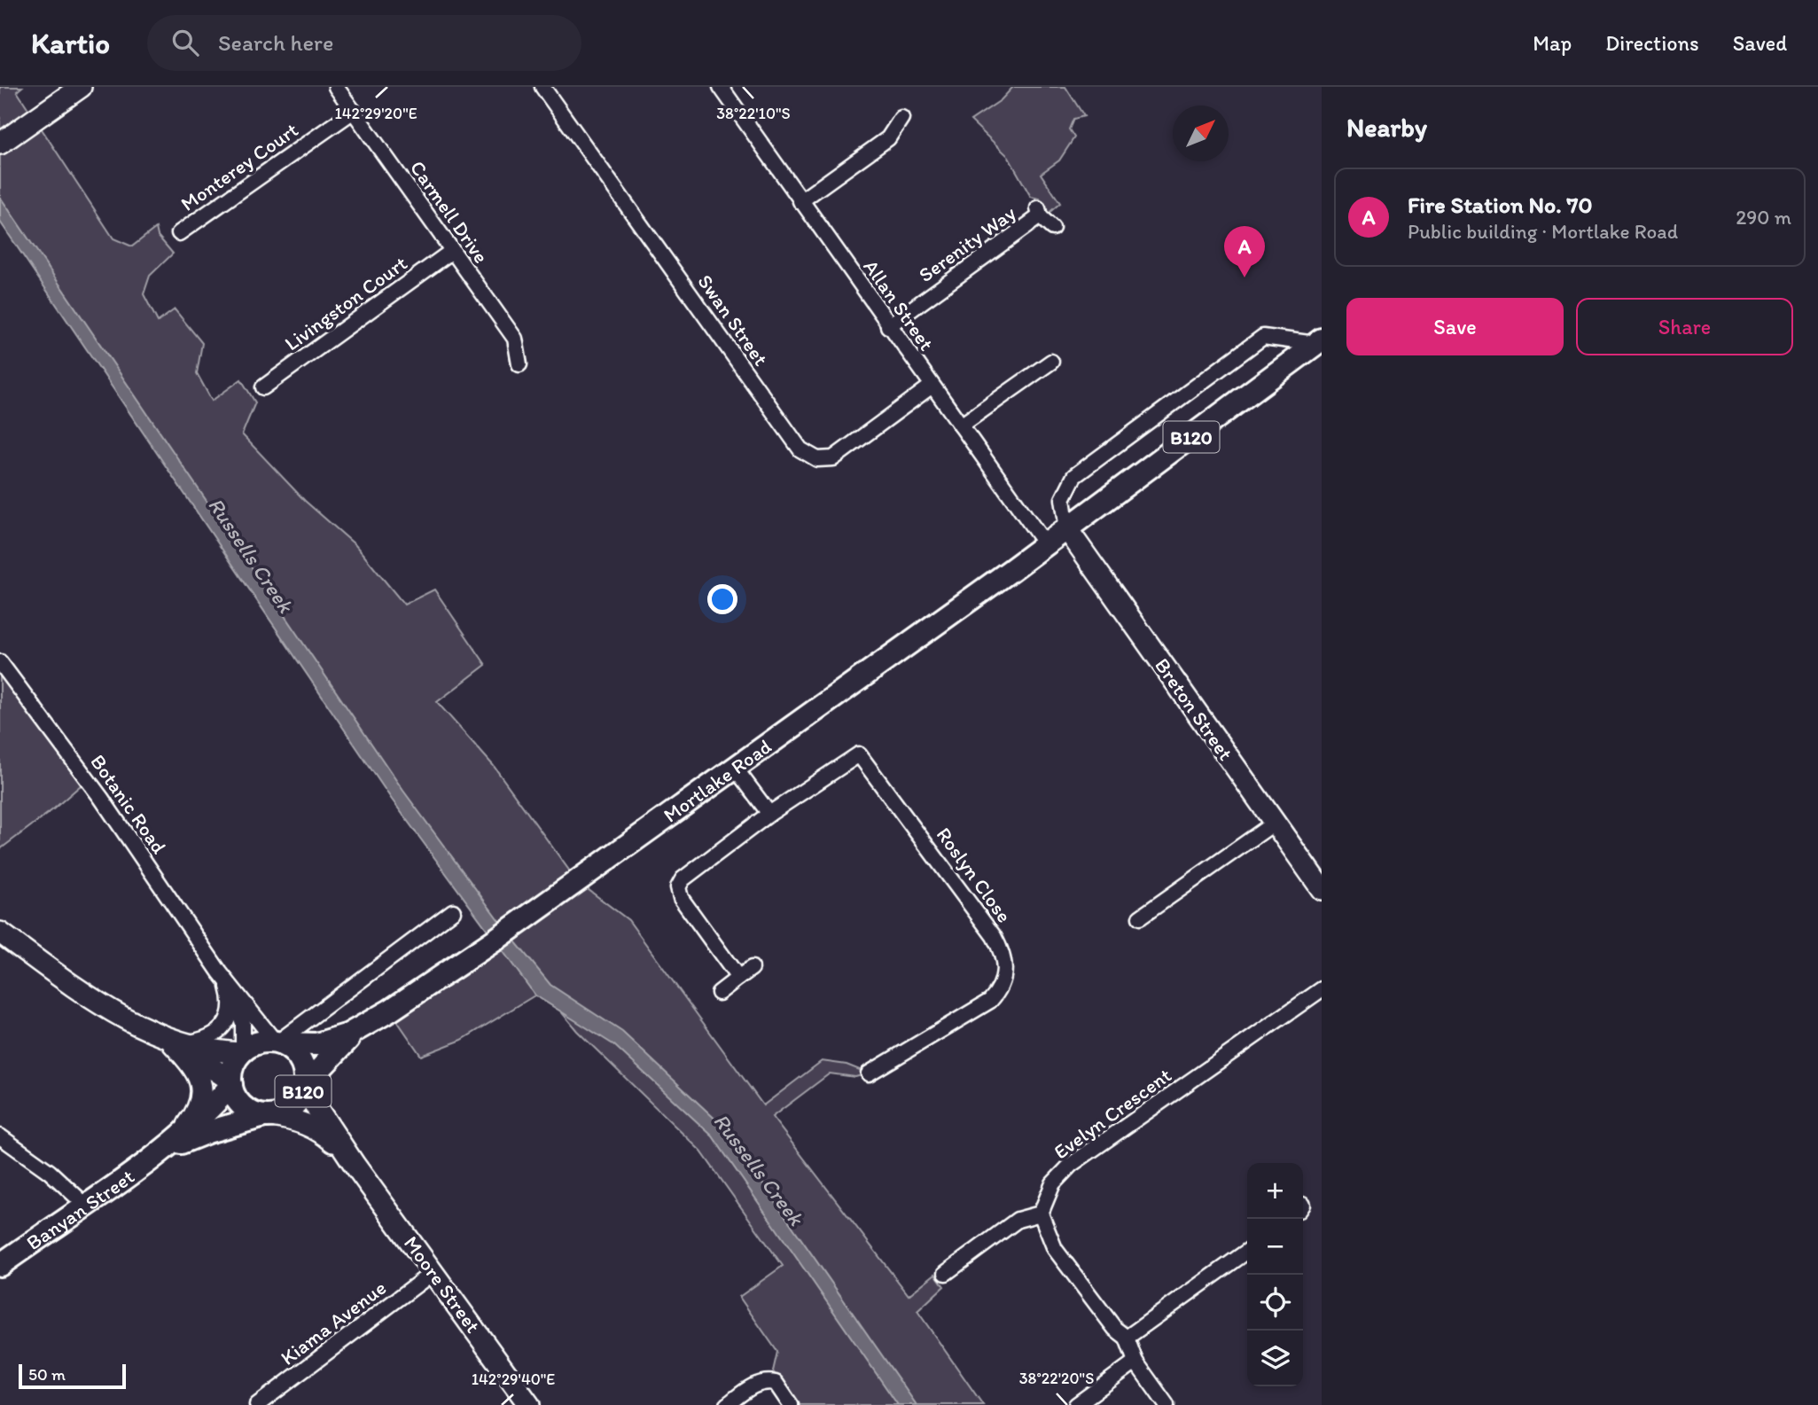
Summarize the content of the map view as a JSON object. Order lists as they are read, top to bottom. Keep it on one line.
{"streets":{"main road":["B120","Mortlake Road","Banyan Street"],"street":["Monterey Court","Carmell Drive","Serenity Way","Livingston Court","Allan Street","Swan Street","Breton Street","Botanic Road","Roslyn Close","Evelyn Crescent","Moore Street","Kiama Avenue"]},"crossings":[["Monterey Court","Carmell Drive"],["Carmell Drive","Livingston Court"],["Serenity Way","Allan Street"],["Allan Street","Swan Street"],["Allan Street","Mortlake Road"],["B120","Mortlake Road"],["B120","Botanic Road"],["B120","Banyan Street"],["B120","Moore Street"],["Breton Street","Mortlake Road"],["Mortlake Road","Botanic Road"],["Mortlake Road","Banyan Street"],["Mortlake Road","Moore Street"],["Botanic Road","Banyan Street"],["Botanic Road","Moore Street"],["Banyan Street","Moore Street"],["Moore Street","Kiama Avenue"]],"water":["Russells Creek"],"scale_bar":"50 m","north":"top right","page":{"header":"Kartio","search":"Search here","nav":["Map","Directions","Saved"],"heading":"Nearby","list":[{"mark":"A","name":"Fire Station No. 70","note":"Public building · Mortlake Road","value":"290 m"}],"pins":"A","buttons":["Save","Share"],"map_buttons":["+","−"],"scale":"50 m"},"coordinates":["142°29'20\"E","38°22'10\"S","38°22'20\"S","142°29'40\"E"]}
